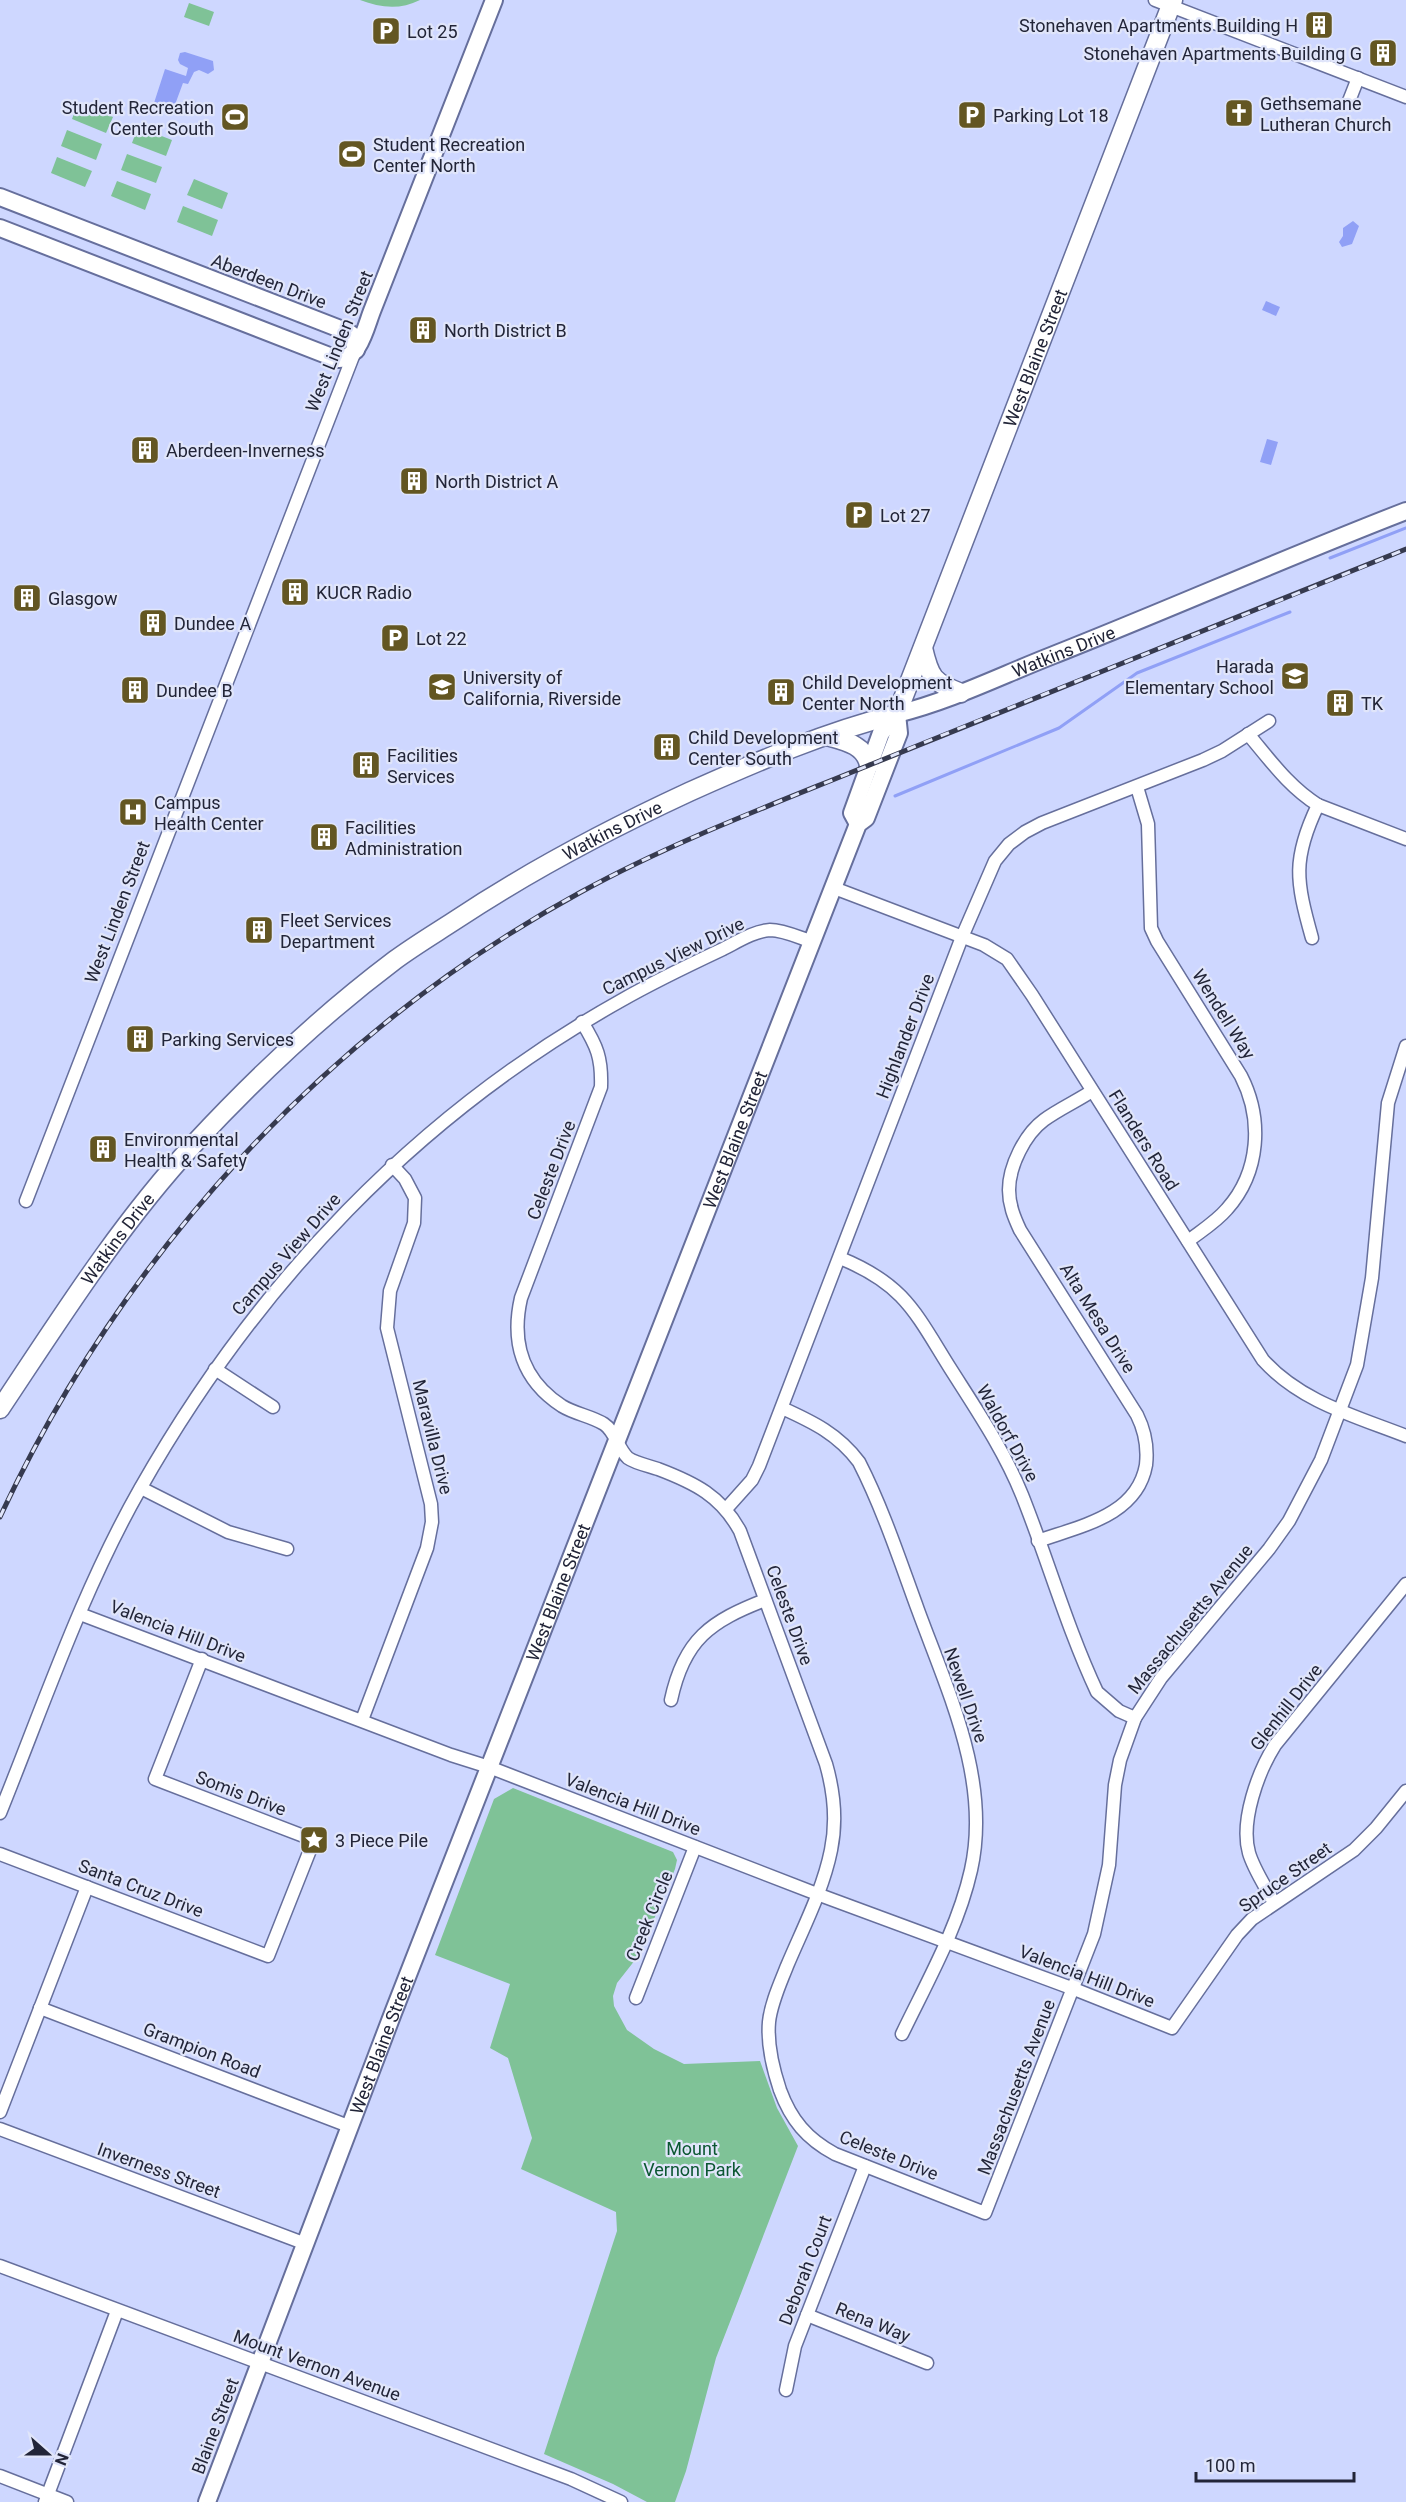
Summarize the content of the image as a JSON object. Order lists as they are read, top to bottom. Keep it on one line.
{"streets":{"main road":["West Blaine Street","Watkins Drive"],"street":["Aberdeen Drive","West Linden Street","Campus View Drive","Wendell Way","Highlander Drive","Flanders Road","Celeste Drive","Alta Mesa Drive","Waldorf Drive","Maravilla Drive","Massachusetts Avenue","Valencia Hill Drive","Newell Drive","Glenhill Drive","Somis Drive","Spruce Street","Santa Cruz Drive","Creek Circle","Grampion Road","Inverness Street","Deborah Court","Rena Way","Mount Vernon Avenue","Blaine Street"]},"crossings":[["Aberdeen Drive","West Linden Street"],["West Blaine Street","Watkins Drive"],["West Blaine Street","Campus View Drive"],["West Blaine Street","Flanders Road"],["West Blaine Street","Celeste Drive"],["West Blaine Street","Valencia Hill Drive"],["West Blaine Street","Grampion Road"],["West Blaine Street","Inverness Street"],["West Blaine Street","Mount Vernon Avenue"],["West Blaine Street","Blaine Street"],["Campus View Drive","Celeste Drive"],["Campus View Drive","Maravilla Drive"],["Campus View Drive","Valencia Hill Drive"],["Wendell Way","Highlander Drive"],["Wendell Way","Flanders Road"],["Highlander Drive","Flanders Road"],["Highlander Drive","Celeste Drive"],["Highlander Drive","Waldorf Drive"],["Highlander Drive","Newell Drive"],["Flanders Road","Alta Mesa Drive"],["Flanders Road","Massachusetts Avenue"],["Celeste Drive","Massachusetts Avenue"],["Celeste Drive","Valencia Hill Drive"],["Celeste Drive","Deborah Court"],["Alta Mesa Drive","Waldorf Drive"],["Waldorf Drive","Massachusetts Avenue"],["Maravilla Drive","Valencia Hill Drive"],["Massachusetts Avenue","Valencia Hill Drive"],["Valencia Hill Drive","Newell Drive"],["Valencia Hill Drive","Somis Drive"],["Valencia Hill Drive","Spruce Street"],["Valencia Hill Drive","Creek Circle"],["Glenhill Drive","Spruce Street"],["Somis Drive","Santa Cruz Drive"],["Deborah Court","Rena Way"],["Mount Vernon Avenue","Blaine Street"]],"parks":["Mount Vernon Park"],"places":{"building":["Stonehaven Apartments Building H","Stonehaven Apartments Building G","North District B","Aberdeen-Inverness","North District A","KUCR Radio","Glasgow","Dundee A","Dundee B","Child Development Center North","TK","Child Development Center South","Facilities Services","Facilities Administration","Fleet Services Department","Parking Services","Environmental Health & Safety"],"parking":["Lot 25","Parking Lot 18","Lot 27","Lot 22"],"church":["Gethsemane Lutheran Church"],"sports":["Student Recreation Center South","Student Recreation Center North"],"school or university":["Harada Elementary School","University of California, Riverside"],"hospital":["Campus Health Center"],"place":["3 Piece Pile"]},"scale_bar":"100 m","north":"right"}
